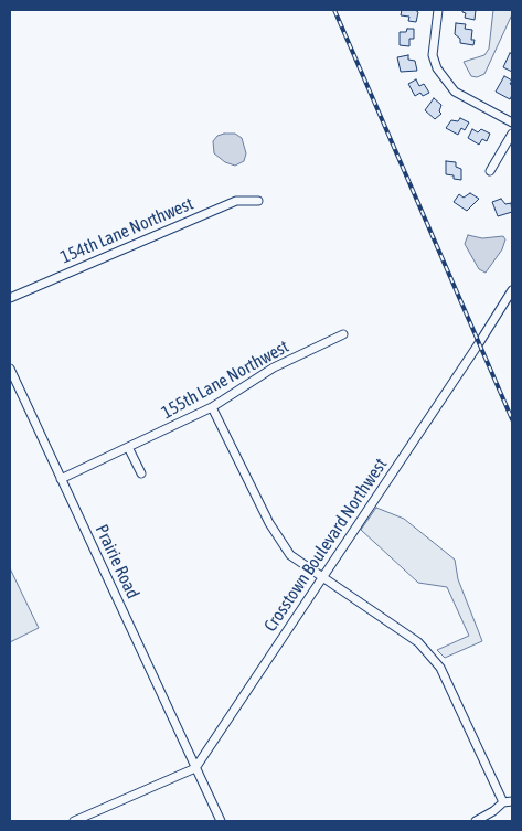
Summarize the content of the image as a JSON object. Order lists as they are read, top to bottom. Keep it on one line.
{"streets":{"street":["154th Lane Northwest","155th Lane Northwest","Crosstown Boulevard Northwest","Prairie Road"]},"crossings":[["155th Lane Northwest","Prairie Road"],["Crosstown Boulevard Northwest","Prairie Road"]]}
